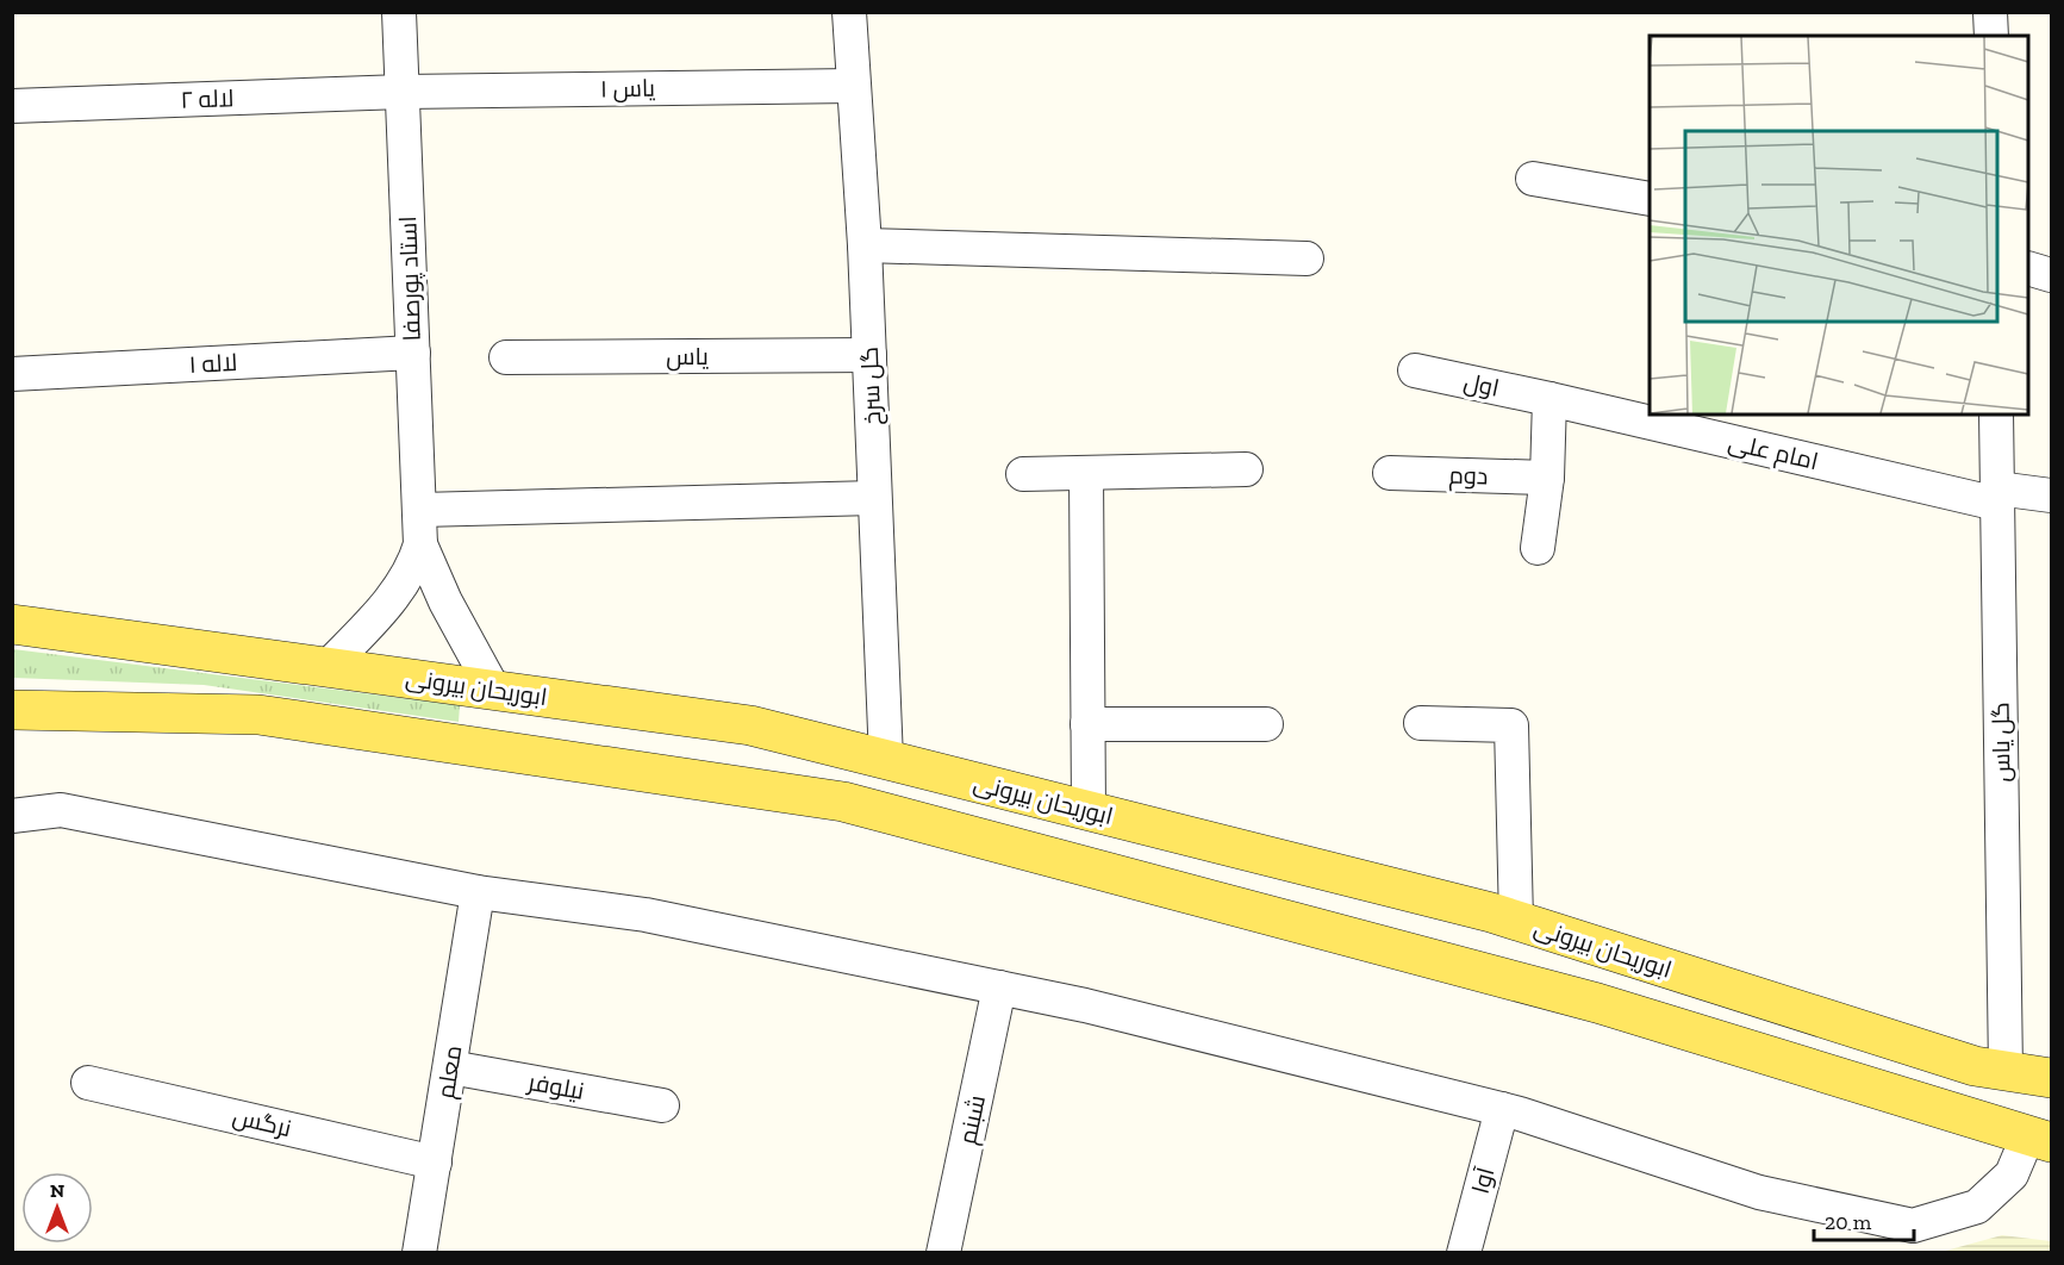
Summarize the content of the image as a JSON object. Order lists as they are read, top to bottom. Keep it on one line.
{"streets":{"main road":["ابوریحان بیرونی"],"street":["یاس ۱","لاله ۲","استاد پورصفا","یاس","لاله ۱","اول","گل سرخ","امام علی","دوم","گل یاس","معلم","نیلوفر","شبنم","نرگس","آوا"]},"crossings":[["یاس ۱","لاله ۲"],["یاس ۱","استاد پورصفا"],["یاس ۱","گل سرخ"],["لاله ۲","استاد پورصفا"],["استاد پورصفا","لاله ۱"],["یاس","گل سرخ"],["اول","امام علی"],["گل سرخ","ابوریحان بیرونی"],["امام علی","گل یاس"],["ابوریحان بیرونی","گل یاس"],["معلم","نیلوفر"],["معلم","نرگس"]],"scale_bar":"20 m","north":"top"}
